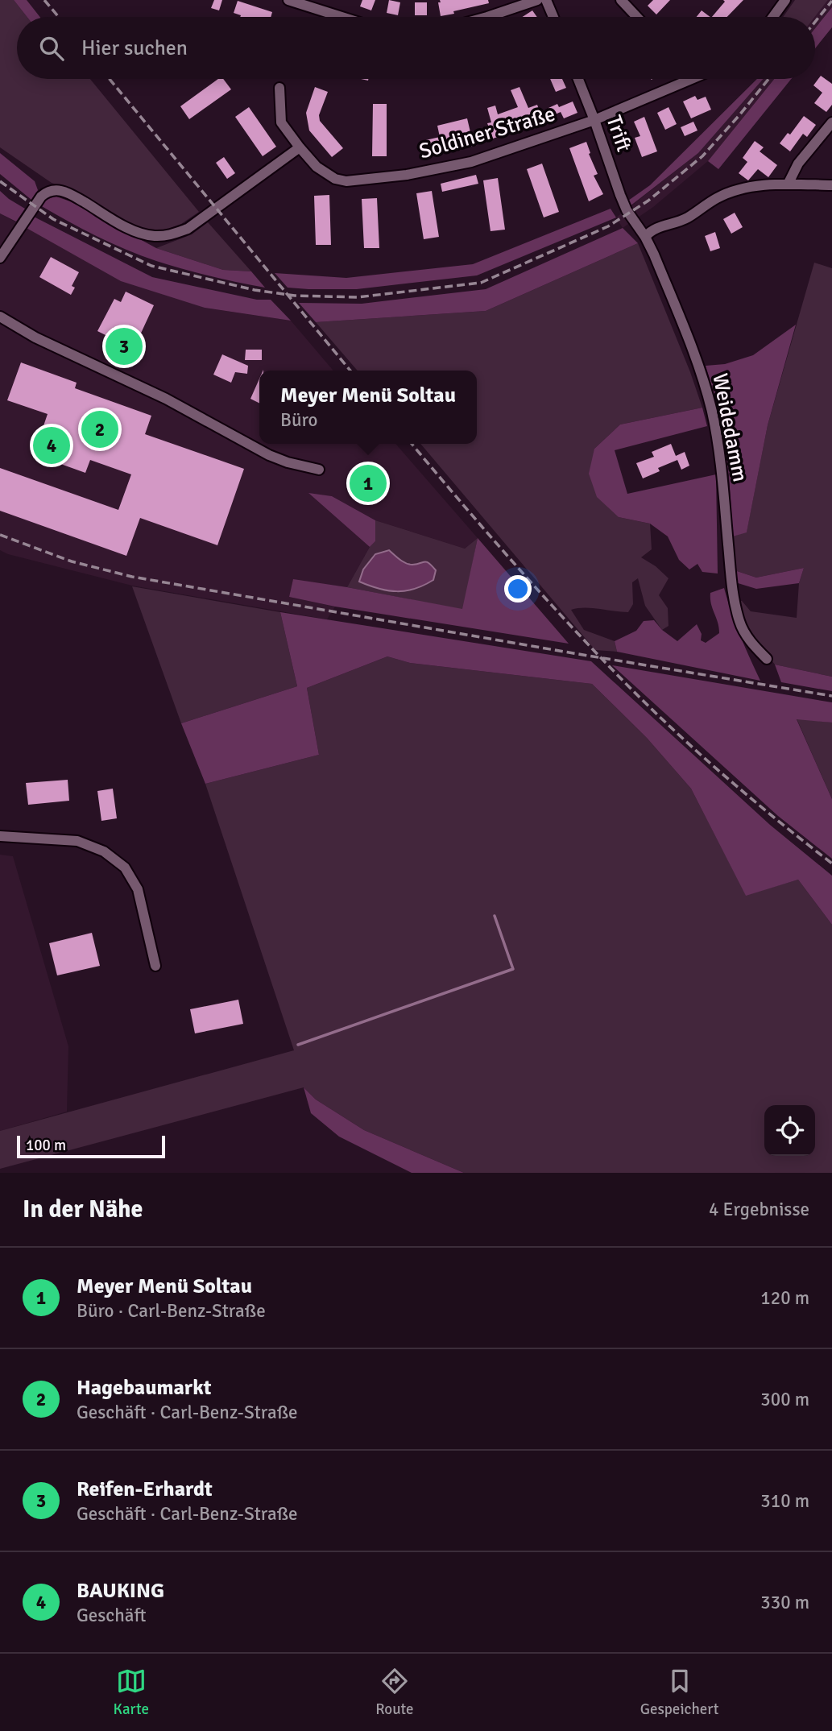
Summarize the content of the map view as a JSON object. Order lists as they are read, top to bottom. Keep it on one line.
{"streets":{"street":["Soldiner Straße","Trift","Weidedamm"]},"crossings":[["Soldiner Straße","Trift"],["Trift","Weidedamm"]],"scale_bar":"100 m","page":{"search":"Hier suchen","pins":["3","2","4","1"],"popup":["Meyer Menü Soltau","Büro"],"scale":"100 m","heading":["In der Nähe","4 Ergebnisse"],"list":[{"mark":"1","name":"Meyer Menü Soltau","note":"Büro · Carl-Benz-Straße","value":"120 m"},{"mark":"2","name":"Hagebaumarkt","note":"Geschäft · Carl-Benz-Straße","value":"300 m"},{"mark":"3","name":"Reifen-Erhardt","note":"Geschäft · Carl-Benz-Straße","value":"310 m"},{"mark":"4","name":"BAUKING","note":"Geschäft","value":"330 m"}],"nav":["Karte","Route","Gespeichert"]}}
